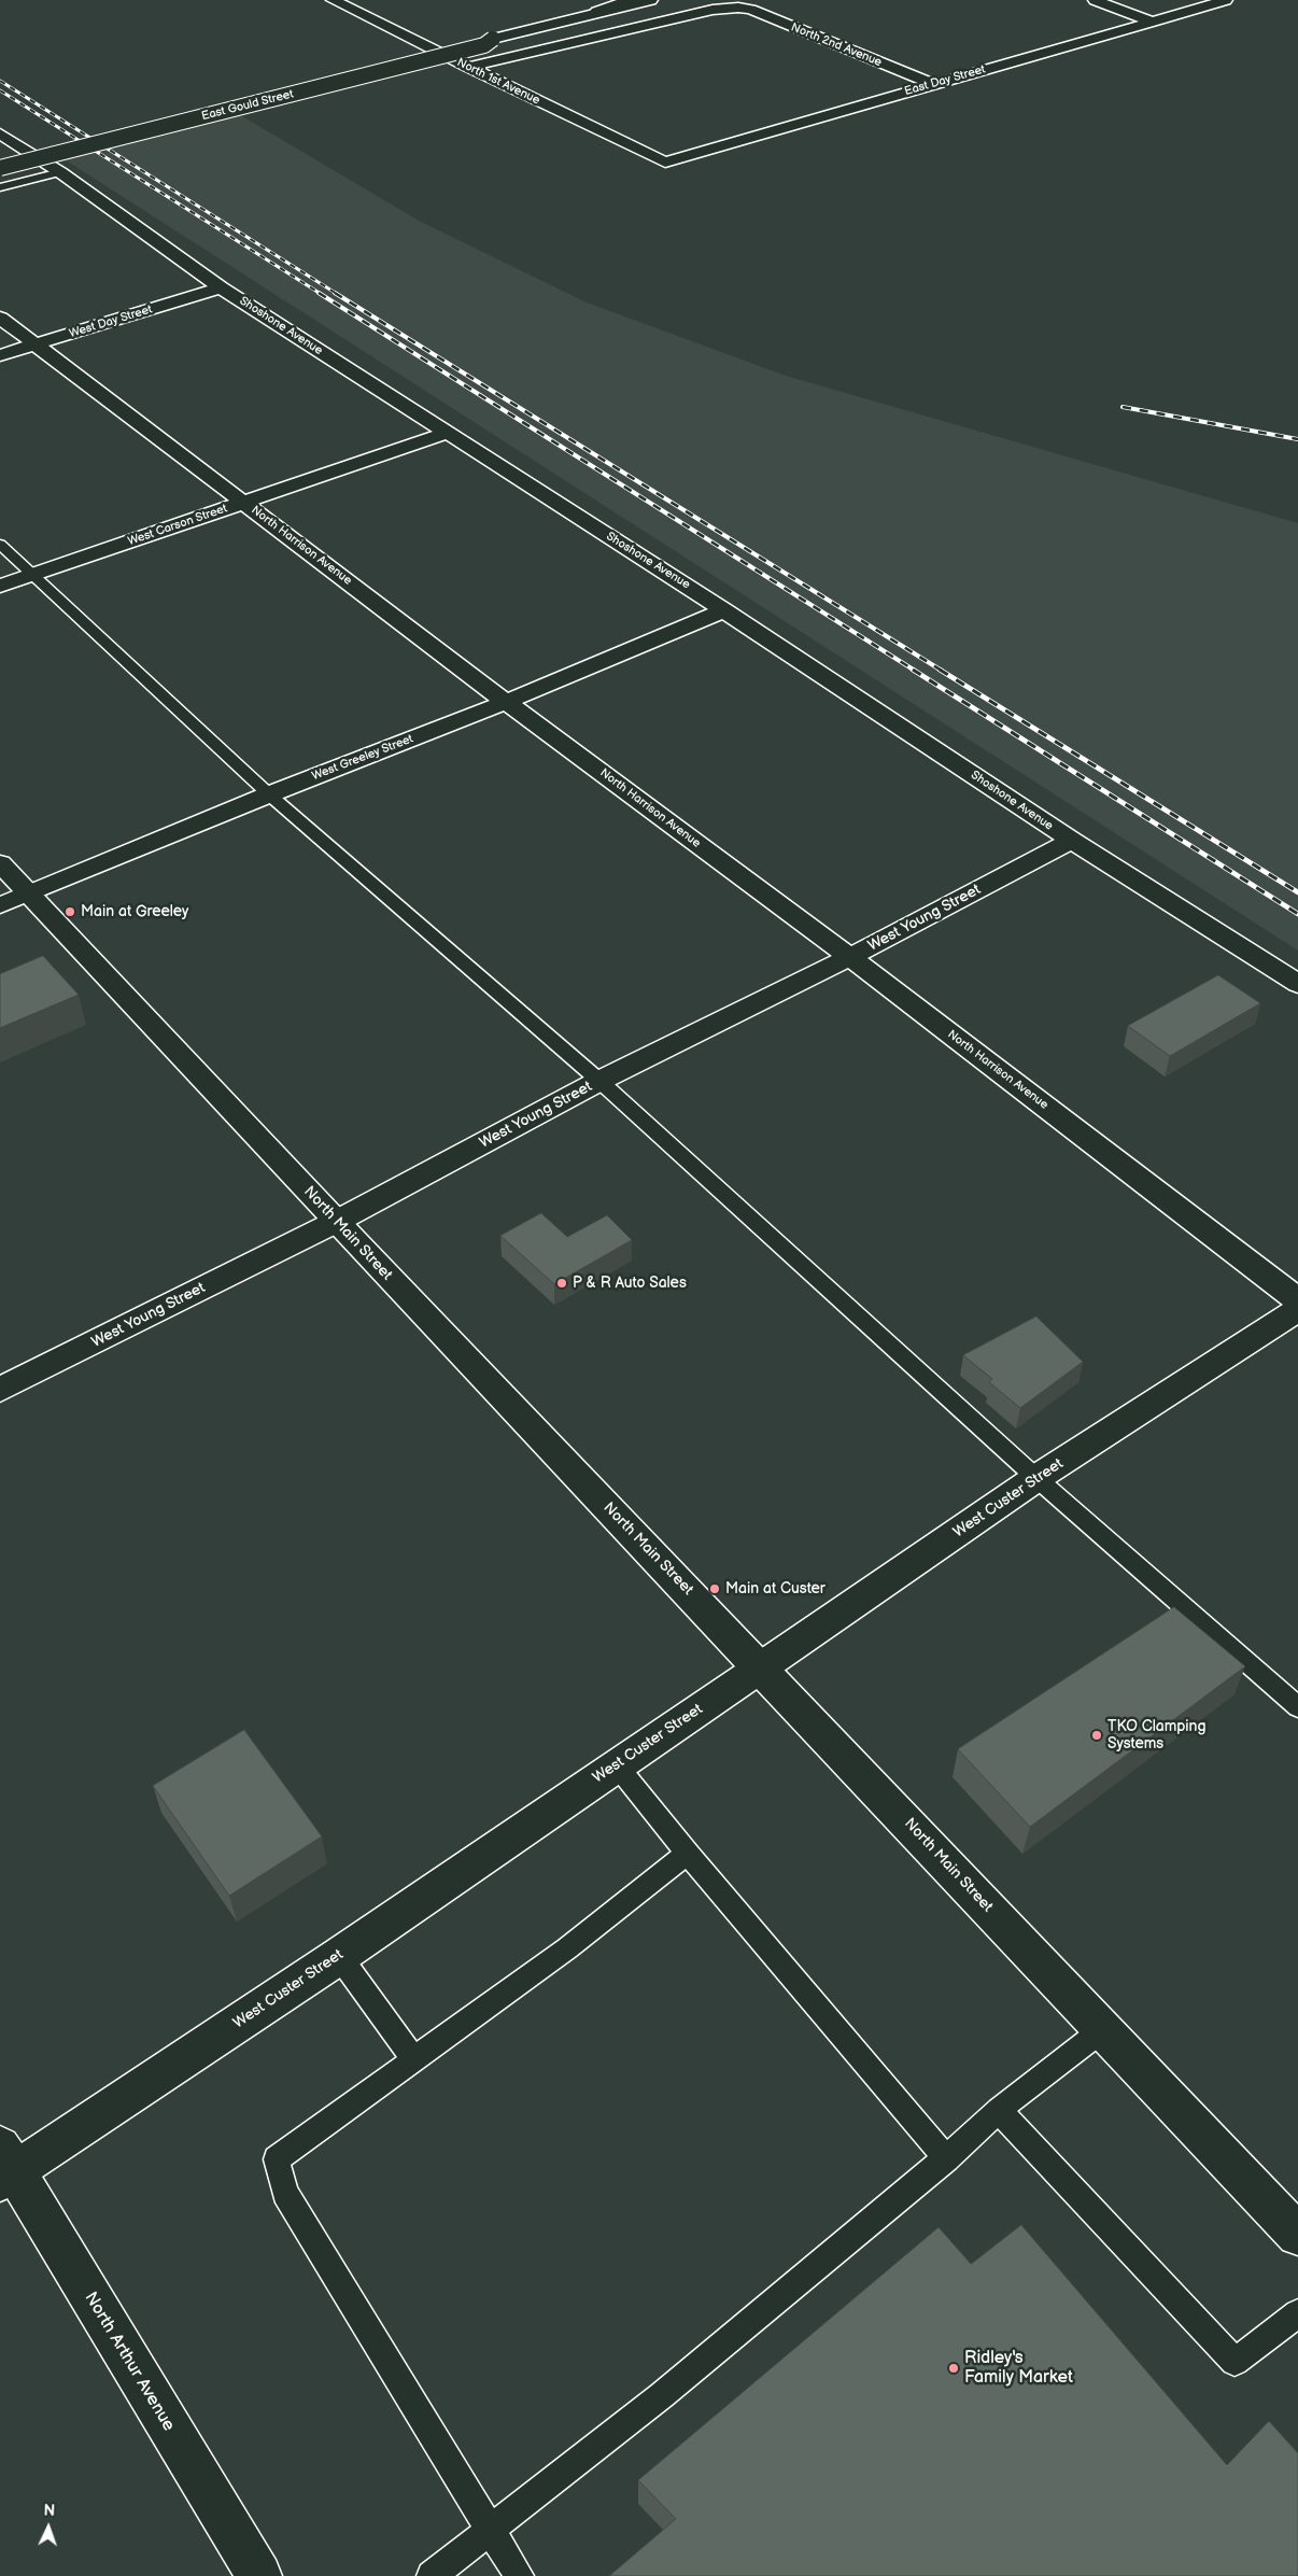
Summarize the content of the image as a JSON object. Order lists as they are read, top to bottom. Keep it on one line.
{"streets":{"street":["North 2nd Avenue","East Day Street","North 1st Avenue","East Gould Street","West Day Street","Shoshone Avenue","West Carson Street","North Harrison Avenue","West Greeley Street","West Young Street","North Main Street","West Custer Street","North Arthur Avenue"]},"crossings":[["North 2nd Avenue","East Day Street"],["North 2nd Avenue","North 1st Avenue"],["East Day Street","North 1st Avenue"],["West Day Street","Shoshone Avenue"],["West Day Street","North Harrison Avenue"],["Shoshone Avenue","West Carson Street"],["Shoshone Avenue","West Greeley Street"],["Shoshone Avenue","West Young Street"],["West Carson Street","North Harrison Avenue"],["North Harrison Avenue","West Greeley Street"],["North Harrison Avenue","West Young Street"],["West Greeley Street","North Main Street"],["West Young Street","North Main Street"],["North Main Street","West Custer Street"],["West Custer Street","North Arthur Avenue"]],"places":["Main at Greeley","P & R Auto Sales","Main at Custer","TKO Clamping Systems","Ridley's Family Market"],"north":"top"}
